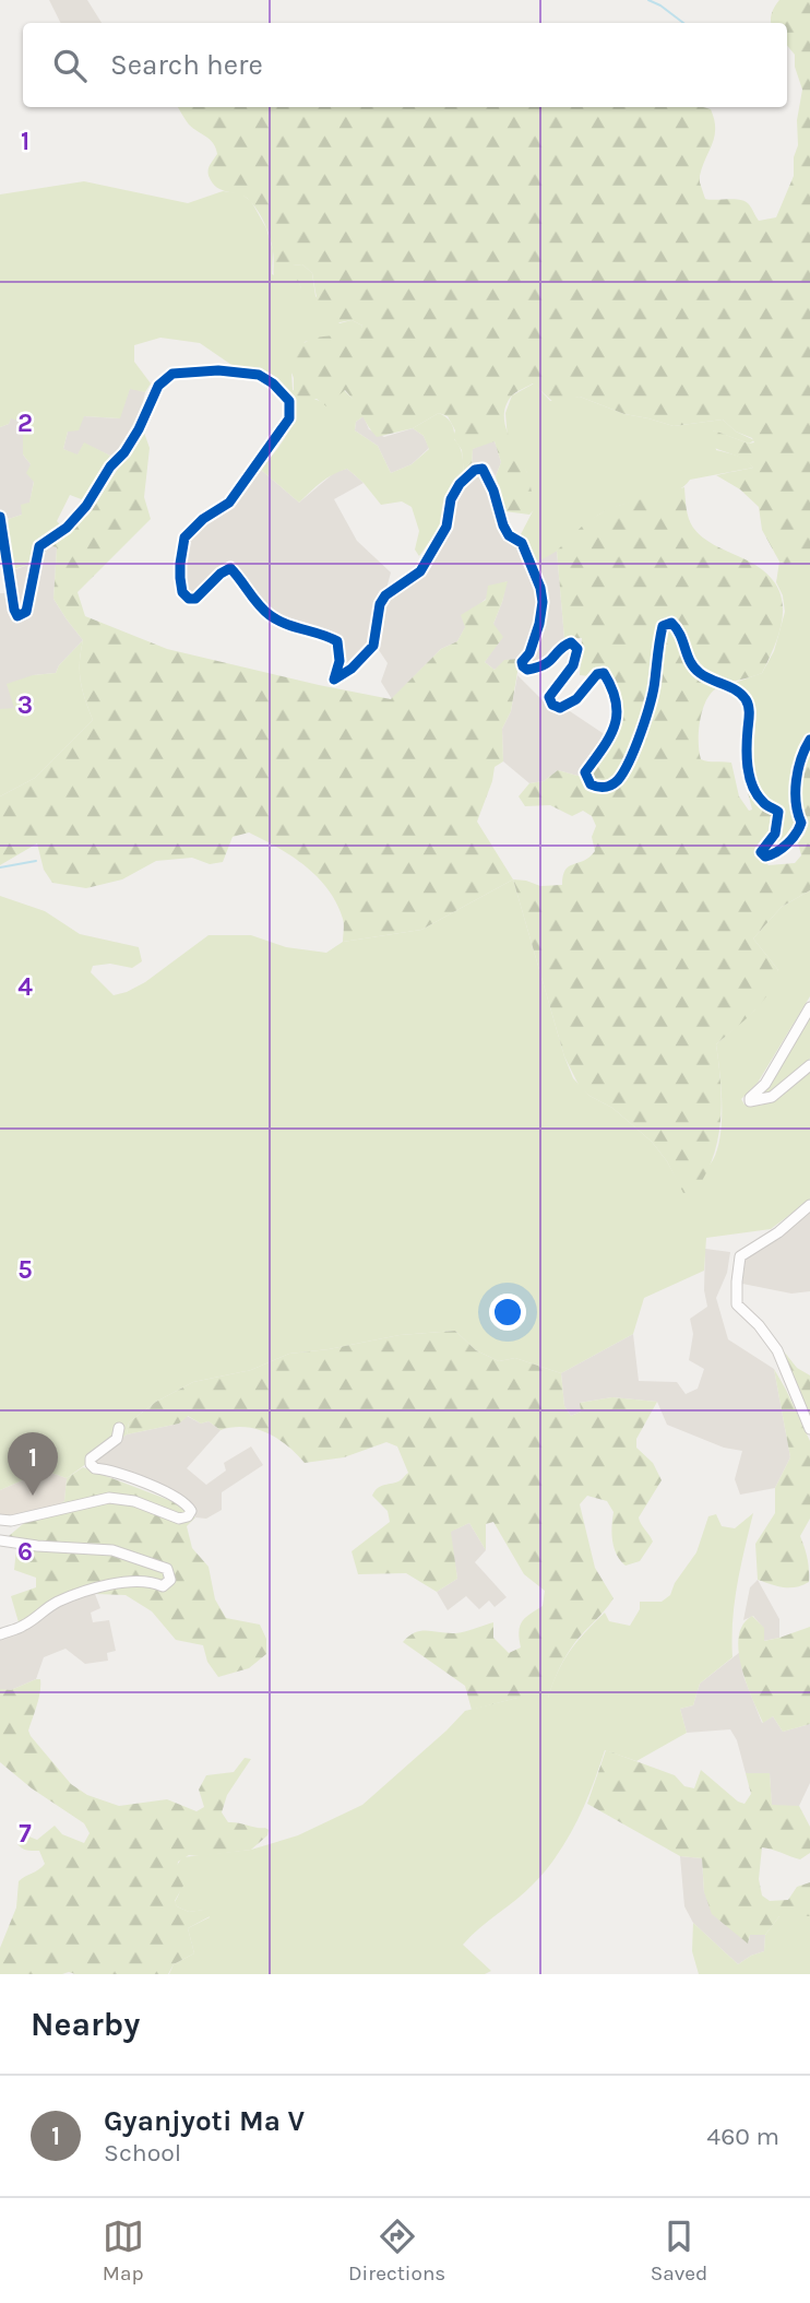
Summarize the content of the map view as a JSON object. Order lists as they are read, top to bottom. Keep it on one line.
{"page":{"search":"Search here","pins":"1","heading":"Nearby","list":[{"mark":"1","name":"Gyanjyoti Ma V","note":"School","value":"460 m"}],"nav":["Map","Directions","Saved"]},"grid":{"rows":["1","2","3","4","5","6","7"]}}
